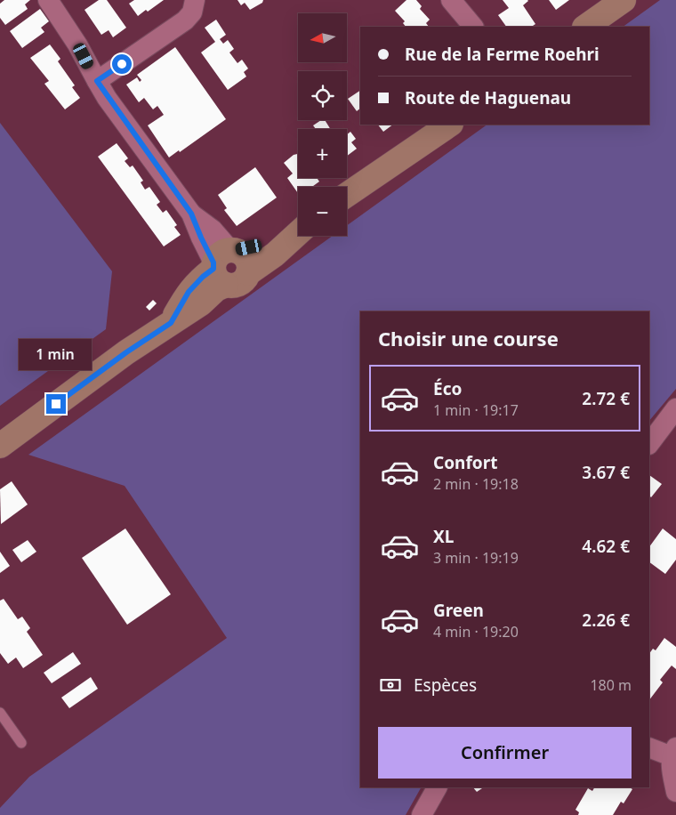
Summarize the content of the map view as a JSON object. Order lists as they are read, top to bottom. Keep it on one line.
{"north":"left","page":{"map_buttons":["+","−"],"banner":["Rue de la Ferme Roehri","Route de Haguenau"],"heading":"Choisir une course","bubble":"1 min","list":[{"name":"Éco","note":"1 min · 19:17","value":"2.72 €"},{"name":"Confort","note":"2 min · 19:18","value":"3.67 €"},{"name":"XL","note":"3 min · 19:19","value":"4.62 €"},{"name":"Green","note":"4 min · 19:20","value":"2.26 €"}],"pay":["Espèces","180 m"],"buttons":"Confirmer"}}
